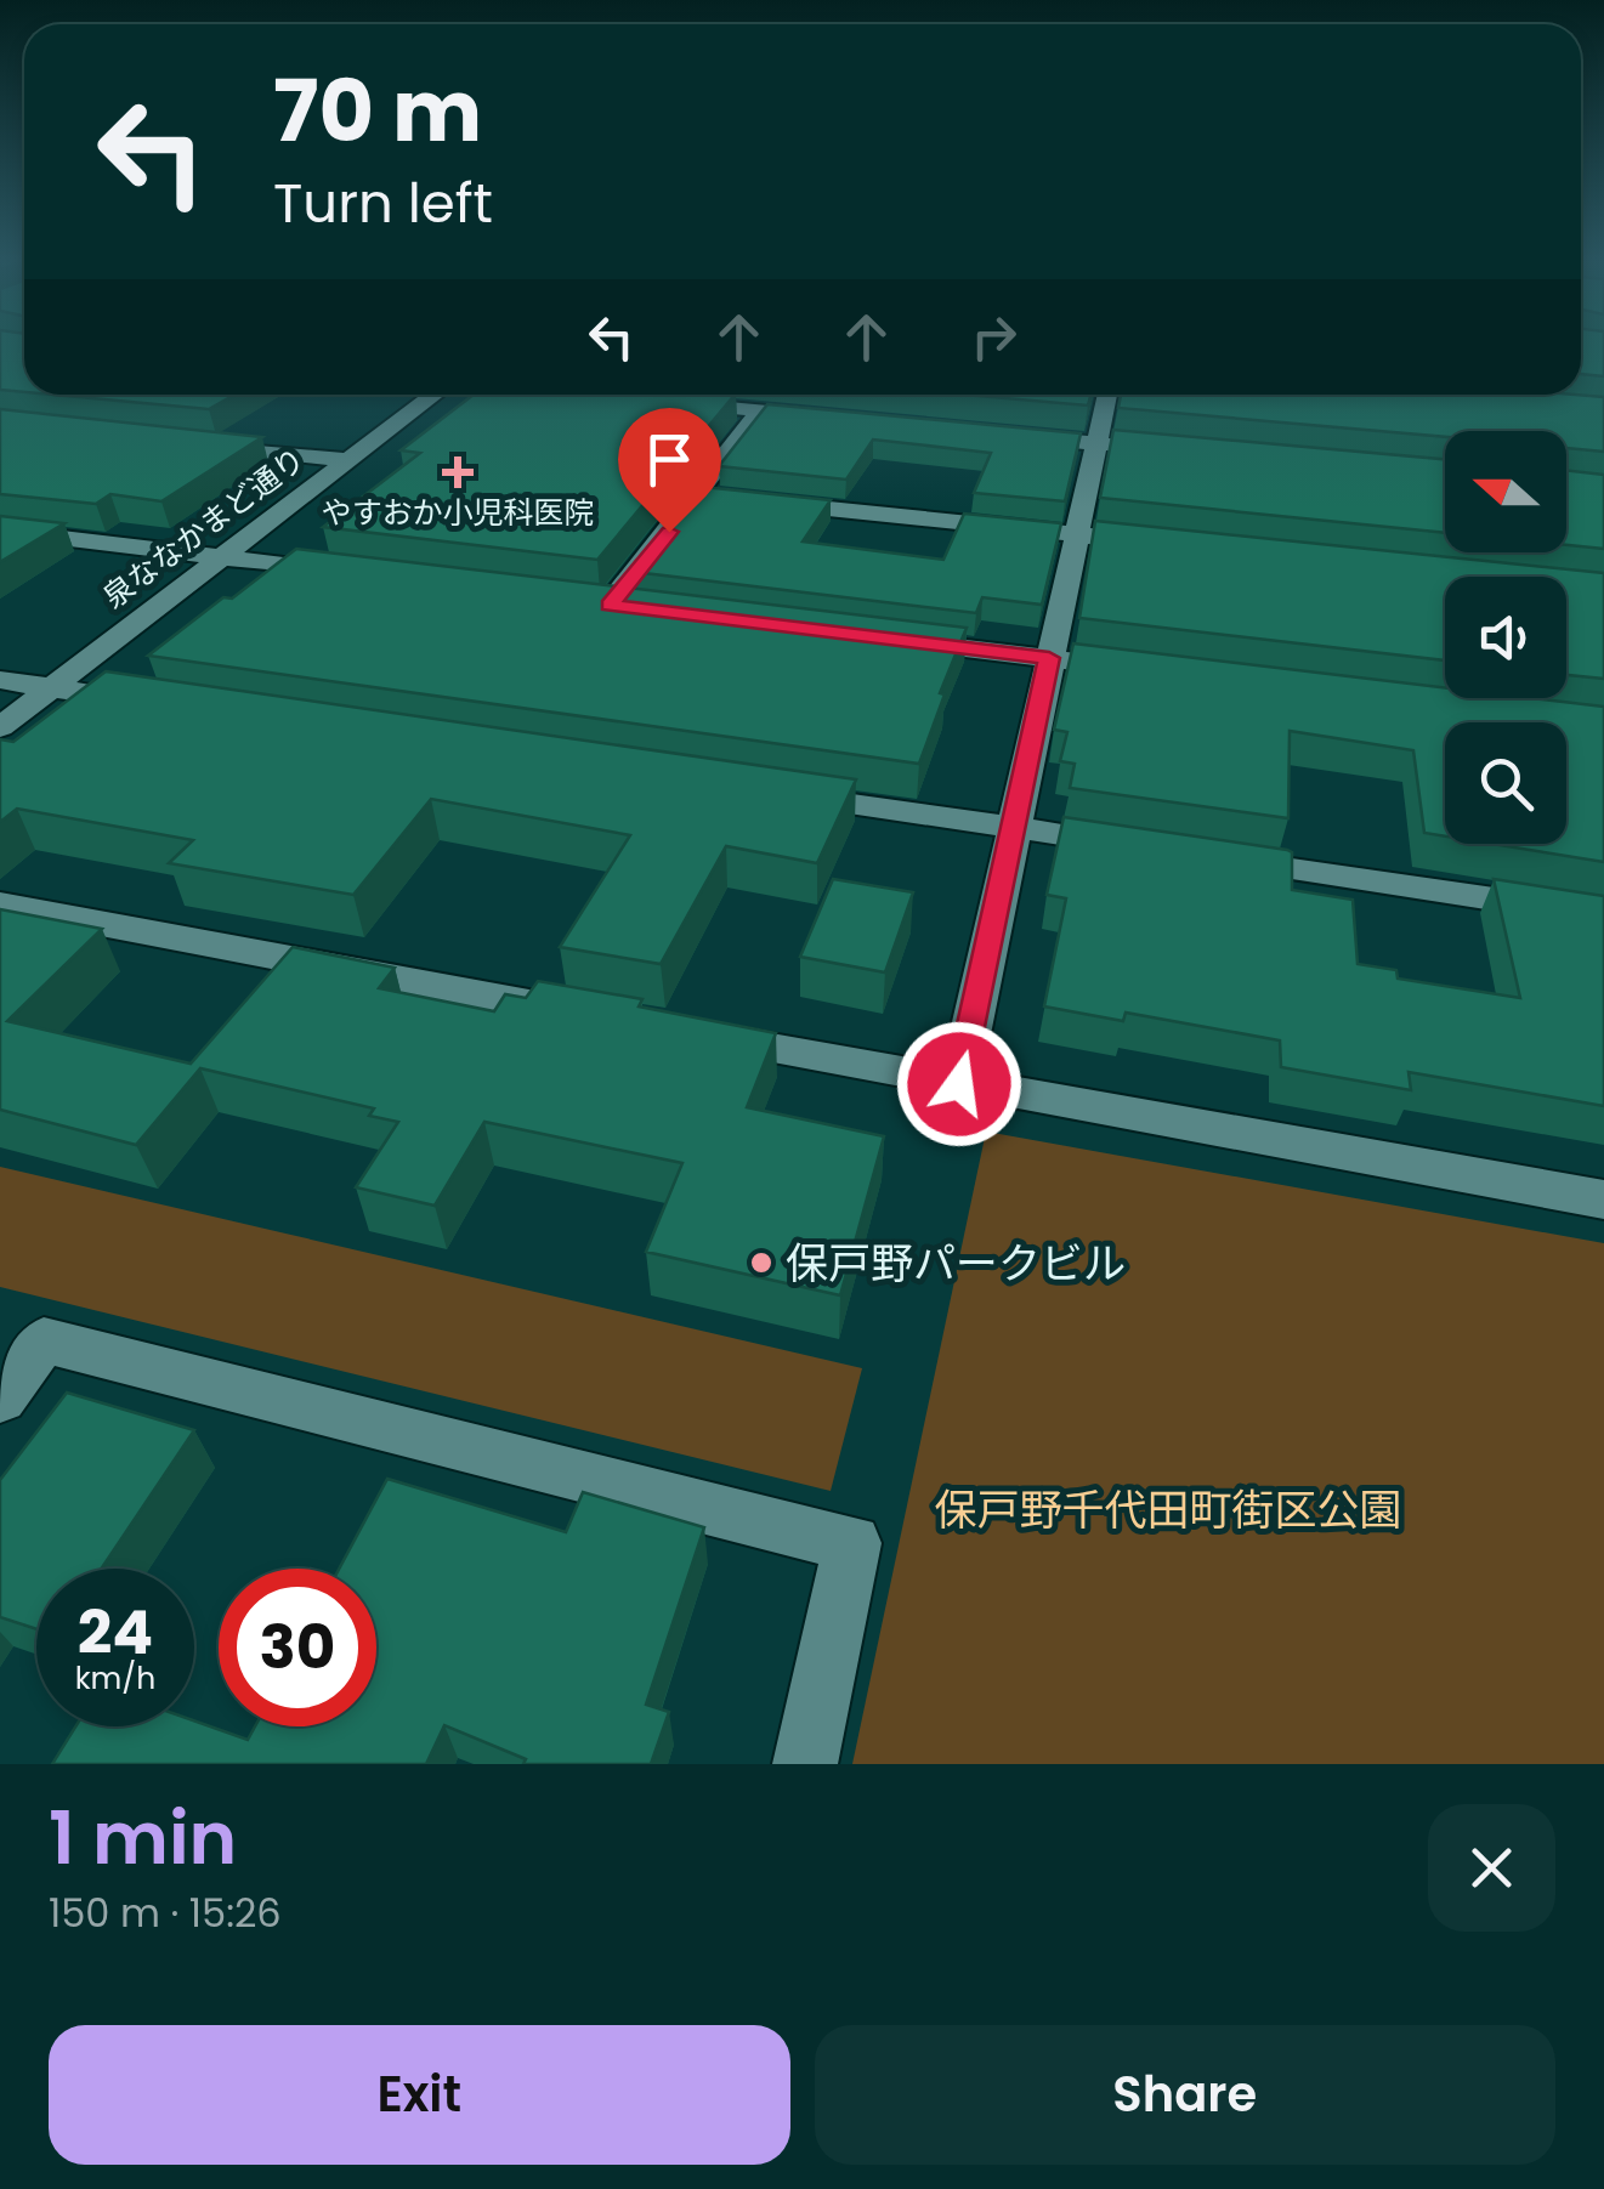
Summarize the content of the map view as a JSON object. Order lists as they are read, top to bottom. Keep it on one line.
{"streets":{"street":["泉ななかまど通り"]},"parks":["保戸野千代田町街区公園"],"places":{"health":["やすおか小児科医院"],"other":["保戸野パークビル"]},"north":"left","page":{"turn":["70 m","Turn left"],"speed":"24 km/h","limit":"30","heading":["1 min","150 m · 15:26"],"buttons":["Exit","Share"]}}
